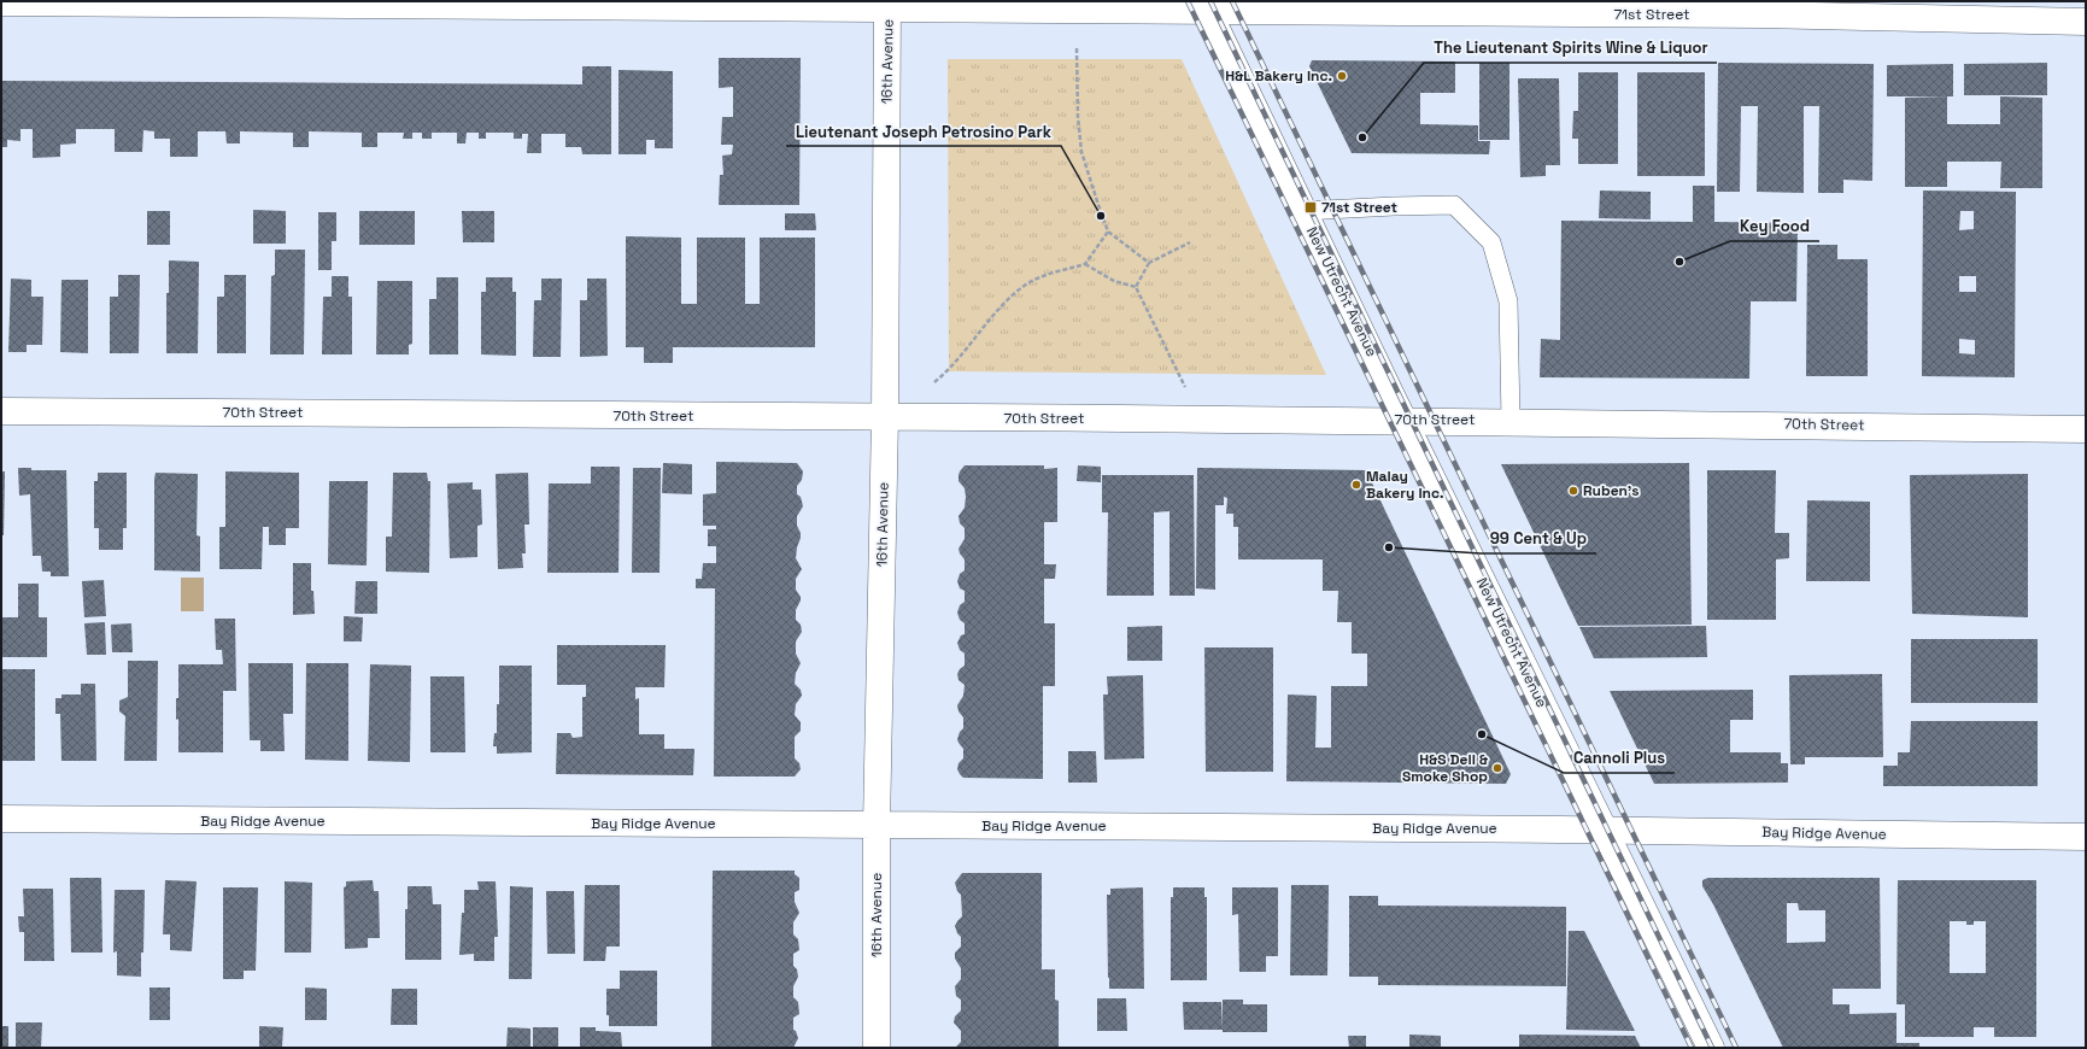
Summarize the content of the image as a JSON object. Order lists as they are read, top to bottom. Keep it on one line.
{"streets":{"street":["71st Street","16th Avenue","New Utrecht Avenue","70th Street","Bay Ridge Avenue"]},"crossings":[["71st Street","16th Avenue"],["71st Street","New Utrecht Avenue"],["16th Avenue","70th Street"],["16th Avenue","Bay Ridge Avenue"],["New Utrecht Avenue","70th Street"],["New Utrecht Avenue","Bay Ridge Avenue"]],"places":{"other":["H&L Bakery Inc.","The Lieutenant Spirits Wine & Liquor","Lieutenant Joseph Petrosino Park","Key Food","Malay Bakery Inc.","Ruben's","99 Cent & Up","Cannoli Plus","H&S Deli & Smoke Shop"],"transit":["71st Street"]}}
